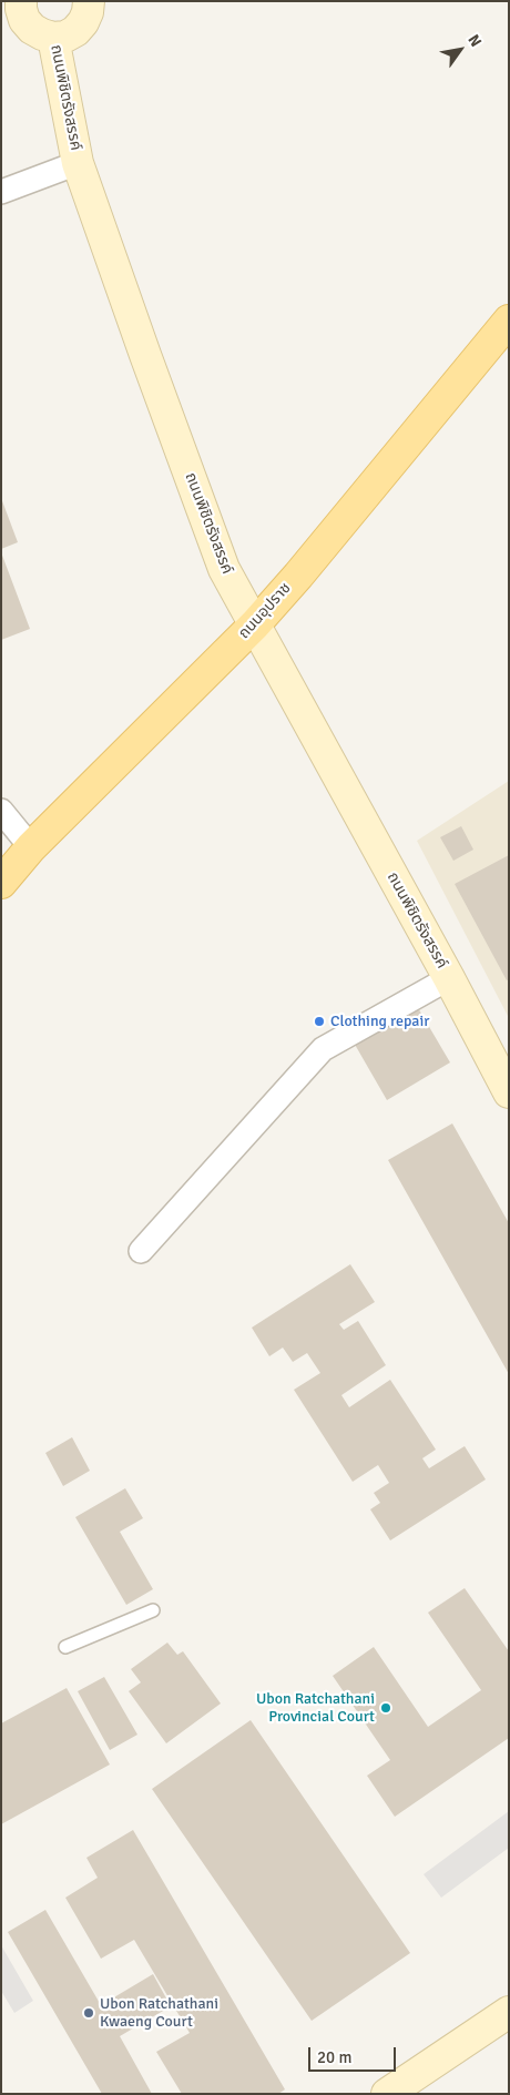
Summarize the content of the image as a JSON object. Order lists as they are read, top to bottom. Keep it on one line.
{"streets":{"main road":["ถนนอุปราช"],"street":["ถนนพิชิตรังสรรค์"]},"crossings":[["ถนนพิชิตรังสรรค์","ถนนอุปราช"]],"places":["Clothing repair","Ubon Ratchathani Provincial Court","Ubon Ratchathani Kwaeng Court"],"scale_bar":"20 m","north":"top right"}
